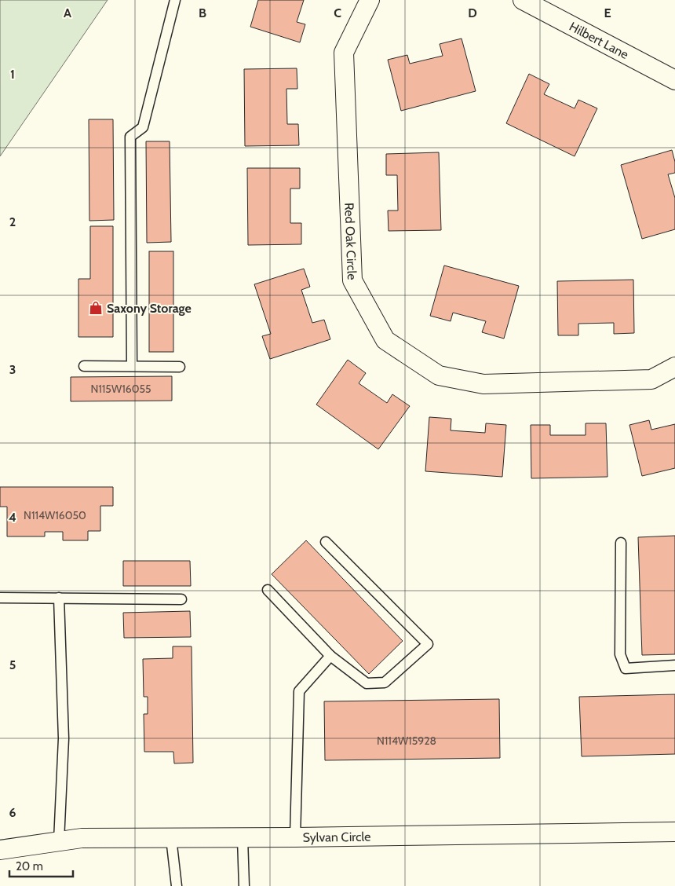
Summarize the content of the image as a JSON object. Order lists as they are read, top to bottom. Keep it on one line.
{"streets":{"street":["Hilbert Lane","Red Oak Circle","Sylvan Circle"]},"places":{"shop":["Saxony Storage"]},"house_numbers":["N115W16055","N114W16050","N114W15928"],"scale_bar":"20 m","grid":{"columns":["A","B","C","D","E"],"rows":["1","2","3","4","5","6"]}}
